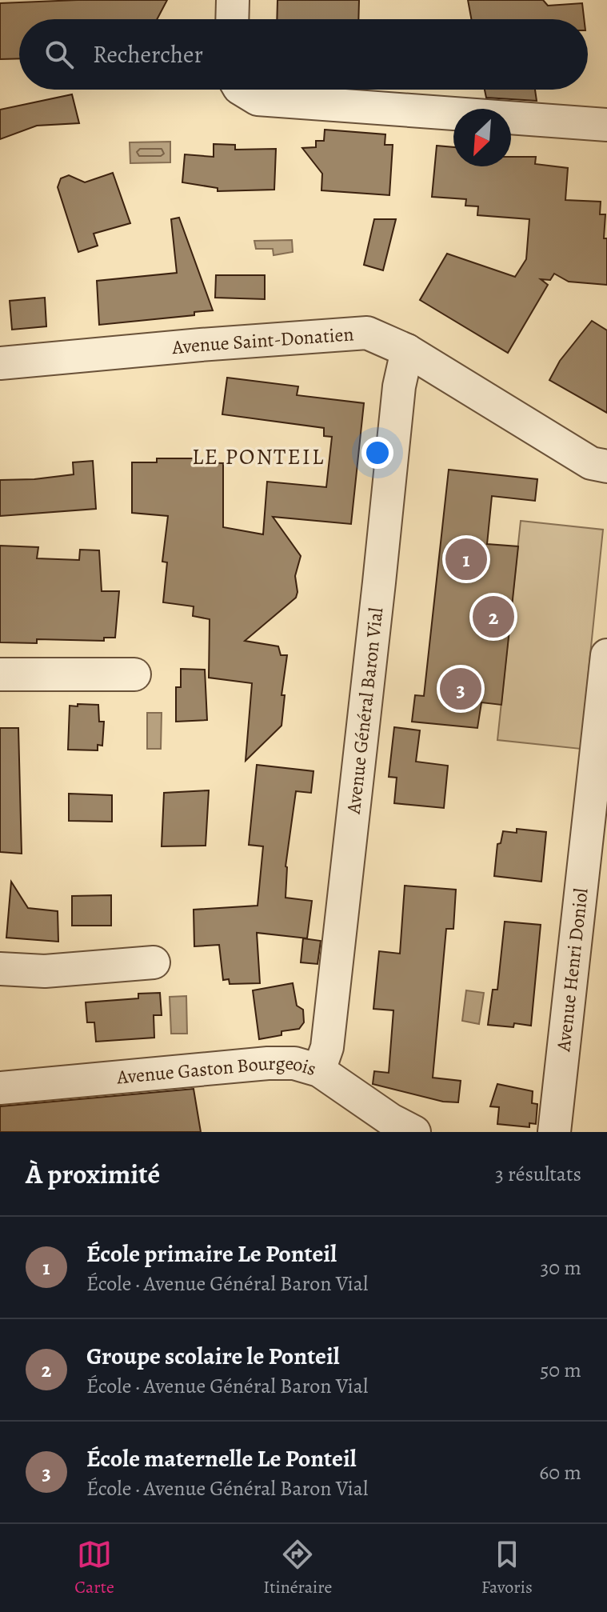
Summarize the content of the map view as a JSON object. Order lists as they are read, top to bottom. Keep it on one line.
{"streets":{"street":["Avenue Saint-Donatien","Avenue Général Baron Vial","Avenue Henri Doniol","Avenue Gaston Bourgeois"]},"crossings":[["Avenue Saint-Donatien","Avenue Général Baron Vial"],["Avenue Général Baron Vial","Avenue Gaston Bourgeois"]],"districts":["LE PONTEIL"],"north":"bottom left","page":{"search":"Rechercher","pins":["1","2","3"],"heading":["À proximité","3 résultats"],"list":[{"mark":"1","name":"École primaire Le Ponteil","note":"École · Avenue Général Baron Vial","value":"30 m"},{"mark":"2","name":"Groupe scolaire le Ponteil","note":"École · Avenue Général Baron Vial","value":"50 m"},{"mark":"3","name":"École maternelle Le Ponteil","note":"École · Avenue Général Baron Vial","value":"60 m"}],"nav":["Carte","Itinéraire","Favoris"]}}
